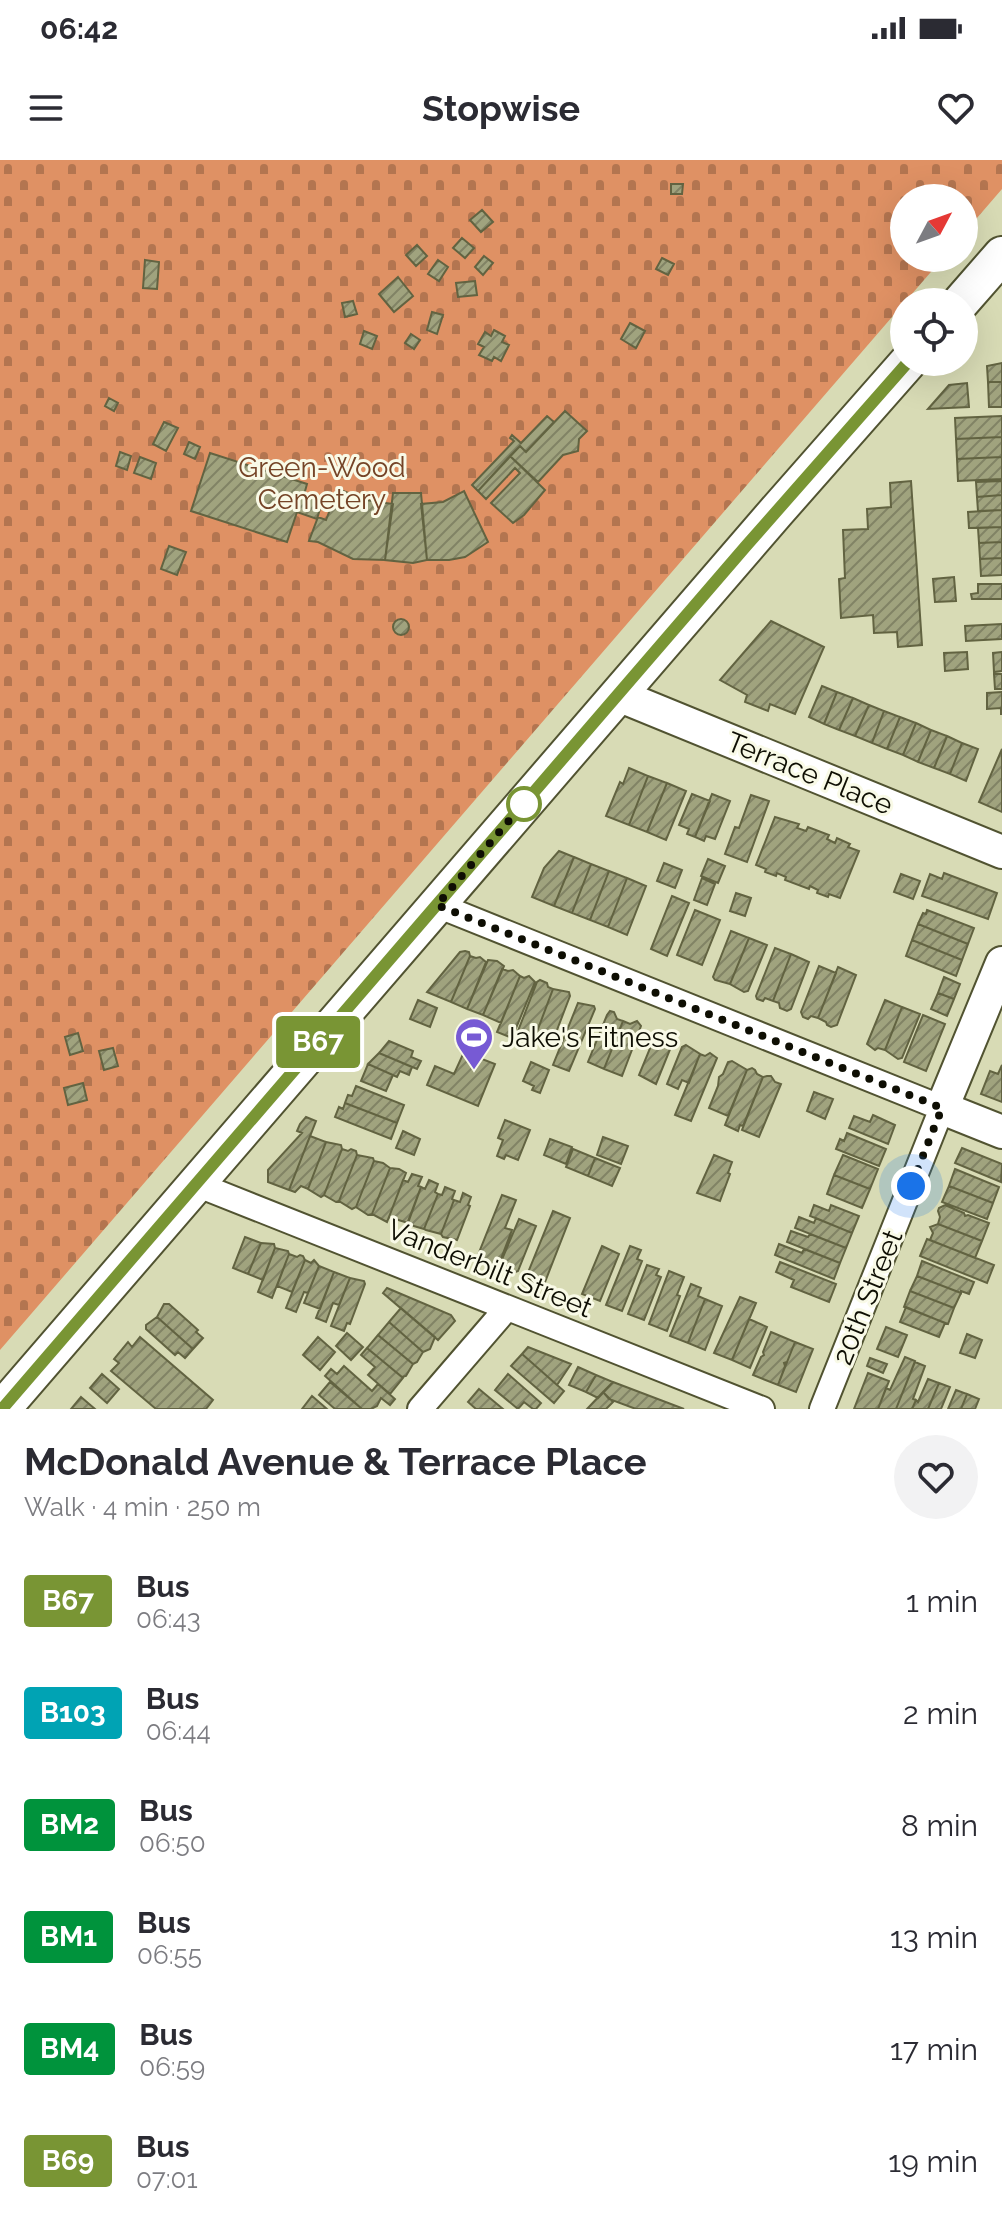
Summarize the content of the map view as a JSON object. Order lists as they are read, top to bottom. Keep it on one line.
{"streets":{"main road":["Terrace Place","20th Street"],"street":["Vanderbilt Street"]},"parks":["Green-Wood Cemetery"],"places":{"sports":["Jake's Fitness"]},"lines":["bus line B67"],"north":"top right","page":{"status":"06:42","header":"Stopwise","on_map":"B67","heading":["McDonald Avenue & Terrace Place","Walk · 4 min · 250 m"],"list":[{"mark":"B67","name":"Bus","note":"06:43","value":"1 min"},{"mark":"B103","name":"Bus","note":"06:44","value":"2 min"},{"mark":"BM2","name":"Bus","note":"06:50","value":"8 min"},{"mark":"BM1","name":"Bus","note":"06:55","value":"13 min"},{"mark":"BM4","name":"Bus","note":"06:59","value":"17 min"},{"mark":"B69","name":"Bus","note":"07:01","value":"19 min"}]}}
